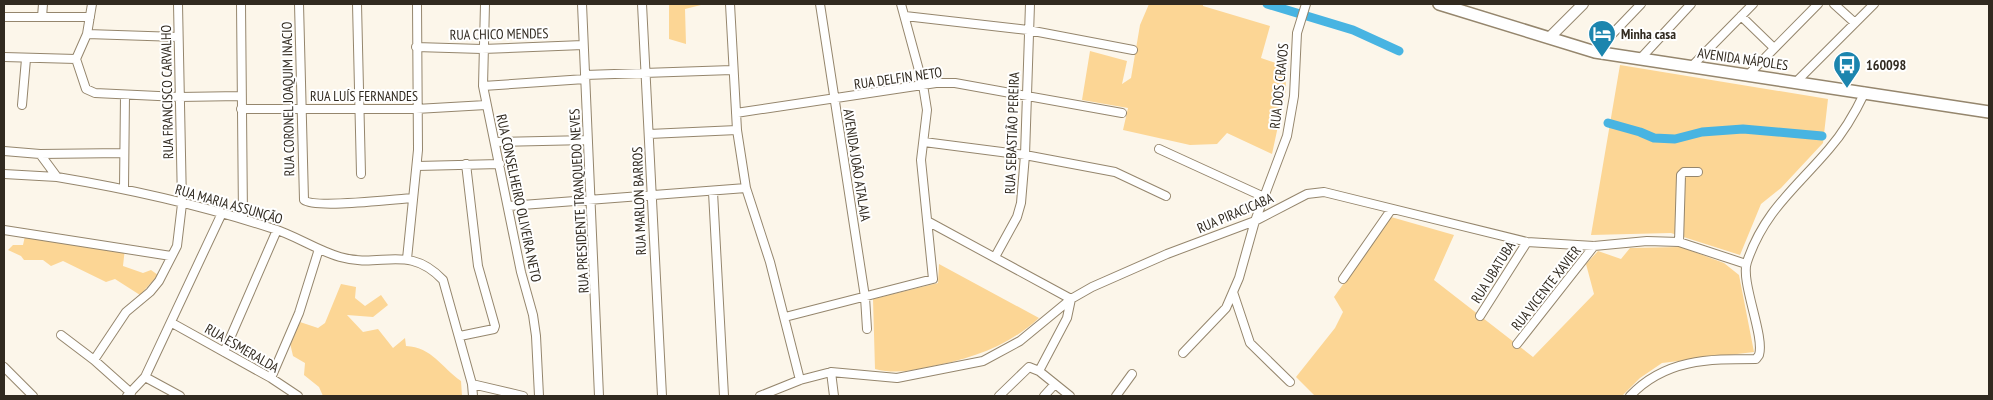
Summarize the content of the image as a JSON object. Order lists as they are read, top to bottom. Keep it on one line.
{"streets":{"main road":["AVENIDA NÁPOLES"],"street":["RUA CHICO MENDES","RUA DELFIN NETO","RUA DOS CRAVOS","RUA FRANCISCO CARVALHO","RUA LUÍS FERNANDES","RUA CORONEL JOAQUIM INACIO","RUA SEBASTIÃO PEREIRA","AVENIDA JOÃO ATALAIA","RUA CONSELHEIRO OLIVEIRA NETO","RUA PRESIDENTE TRANQUEDO NEVES","RUA MARLON BARROS","RUA MARIA ASSUNÇÃO","RUA PIRACICABA","RUA UBATUBA","RUA VICENTE XAVIER","RUA ESMERALDA"]},"crossings":[["RUA CHICO MENDES","RUA CONSELHEIRO OLIVEIRA NETO"],["RUA CHICO MENDES","RUA PRESIDENTE TRANQUEDO NEVES"],["RUA DELFIN NETO","RUA SEBASTIÃO PEREIRA"],["RUA DELFIN NETO","AVENIDA JOÃO ATALAIA"],["RUA DOS CRAVOS","RUA PIRACICABA"],["RUA FRANCISCO CARVALHO","RUA MARIA ASSUNÇÃO"],["RUA LUÍS FERNANDES","RUA CORONEL JOAQUIM INACIO"],["RUA LUÍS FERNANDES","RUA CONSELHEIRO OLIVEIRA NETO"],["RUA PIRACICABA","RUA UBATUBA"],["RUA PIRACICABA","RUA VICENTE XAVIER"]],"places":{"hotel":["Minha casa"],"bus stop":["160098"]}}
